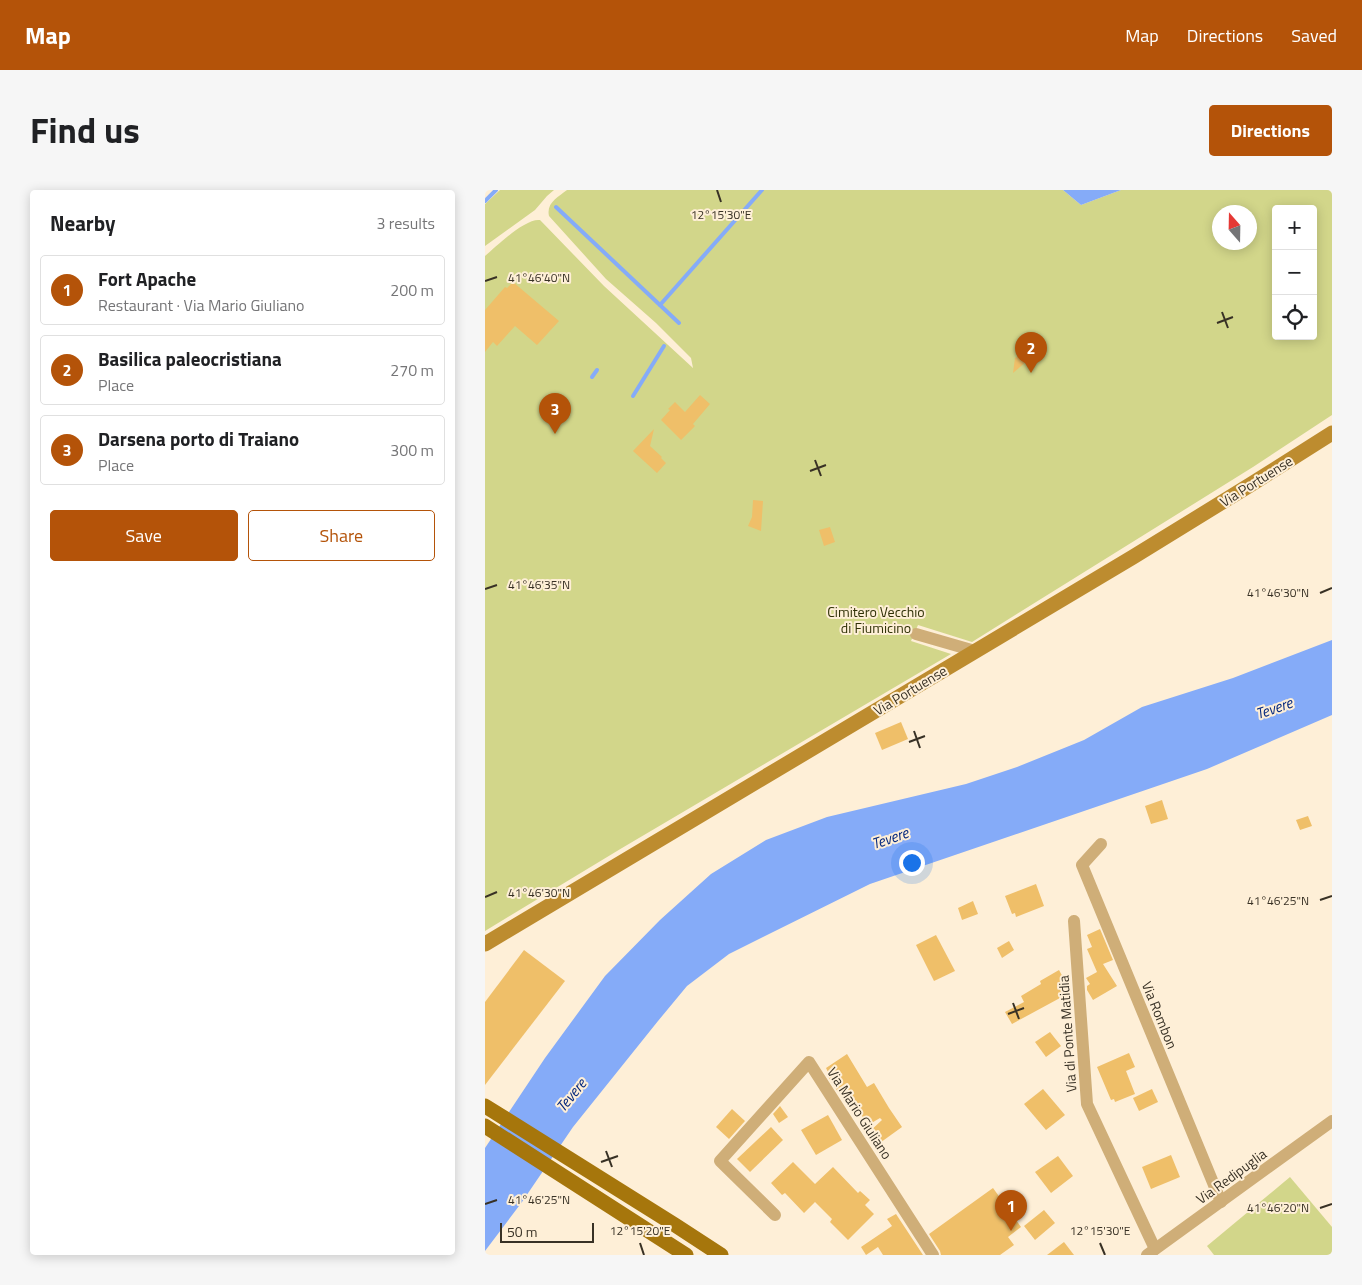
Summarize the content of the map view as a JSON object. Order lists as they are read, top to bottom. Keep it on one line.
{"streets":{"street":["Via Portuense","Via Rombon","Via di Ponte Matidia","Via Mario Giuliano","Via Redipuglia"]},"crossings":[["Via Rombon","Via Redipuglia"],["Via di Ponte Matidia","Via Redipuglia"]],"water":["Tevere"],"parks":["Cimitero Vecchio di Fiumicino"],"scale_bar":"50 m","north":"top","page":{"header":"Map","nav":["Map","Directions","Saved"],"title":"Find us","buttons":["Directions",["Save","Share"]],"heading":["Nearby","3 results"],"map_buttons":["+","−"],"list":[{"mark":"1","name":"Fort Apache","note":"Restaurant · Via Mario Giuliano","value":"200 m"},{"mark":"2","name":"Basilica paleocristiana","note":"Place","value":"270 m"},{"mark":"3","name":"Darsena porto di Traiano","note":"Place","value":"300 m"}],"pins":["2","3","1"],"scale":"50 m"},"coordinates":["12°15'30\"E","41°46'40\"N","41°46'35\"N","41°46'30\"N","41°46'25\"N","41°46'20\"N","12°15'20\"E"]}
